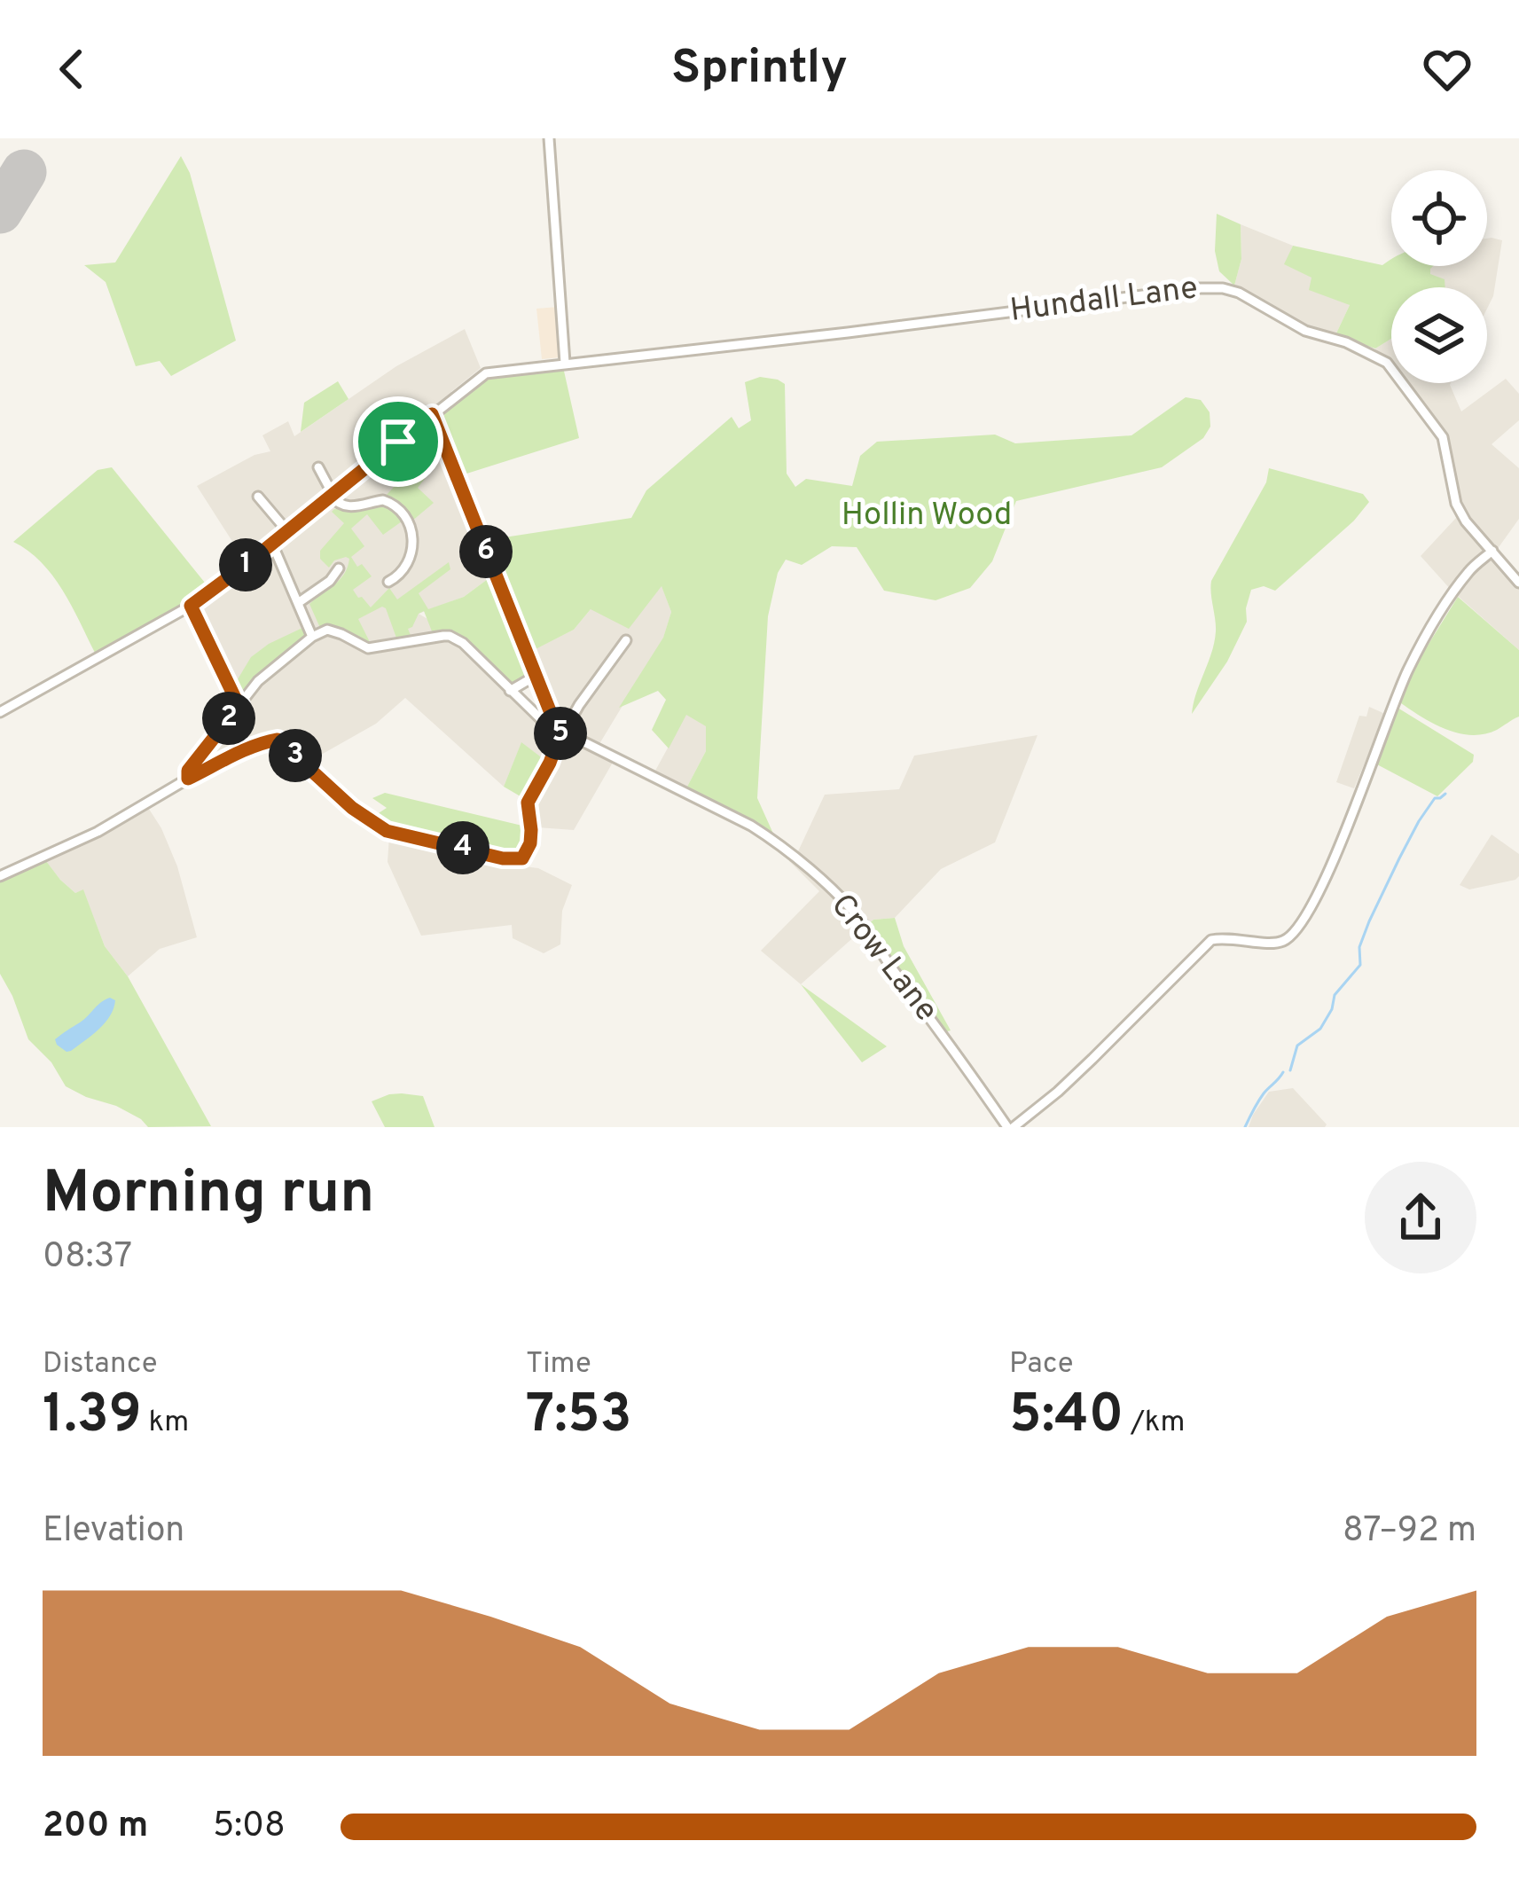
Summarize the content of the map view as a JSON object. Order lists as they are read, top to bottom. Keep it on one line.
{"streets":{"street":["Hundall Lane","Crow Lane"]},"parks":["Hollin Wood"],"page":{"header":"Sprintly","pins":["6","1","2","5","3","4"],"heading":["Morning run","08:37"],"stats":[["Distance","1.39 km"],["Time","7:53"],["Pace","5:40 /km"]],"chart":["Elevation","87–92 m"],"list":[{"name":"200 m","note":"5:08"}]}}
